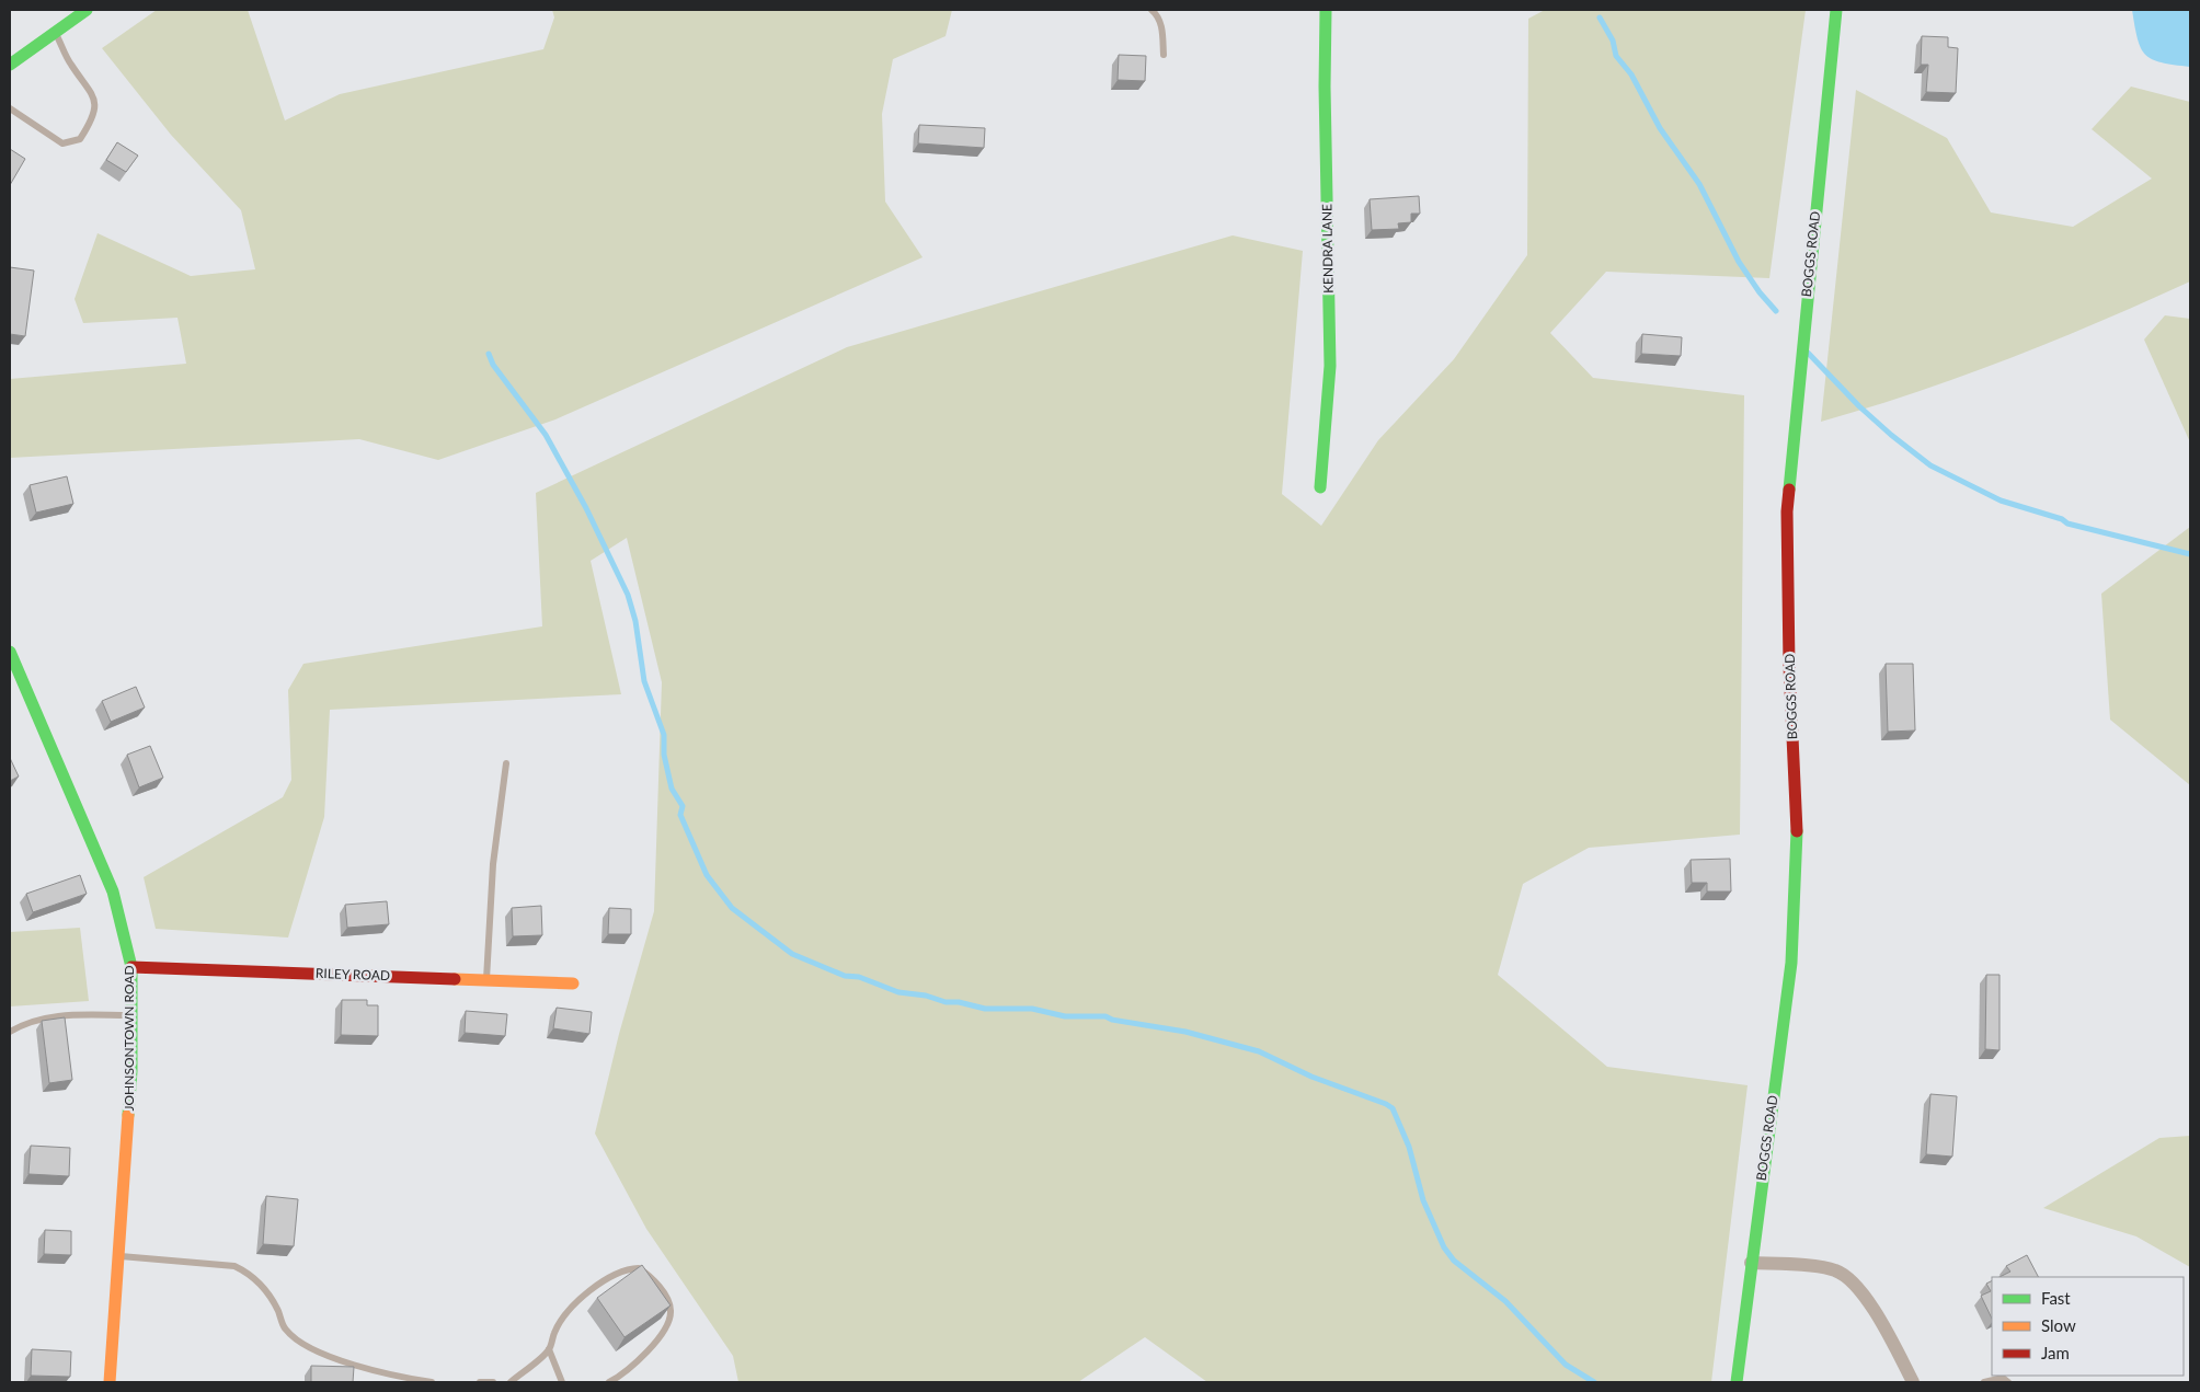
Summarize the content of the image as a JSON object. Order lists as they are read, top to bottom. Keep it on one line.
{"streets":{"street":["KENDRA LANE","BOGGS ROAD","RILEY ROAD","JOHNSONTOWN ROAD"]},"crossings":[["RILEY ROAD","JOHNSONTOWN ROAD"]],"legend":["Fast","Slow","Jam"]}
